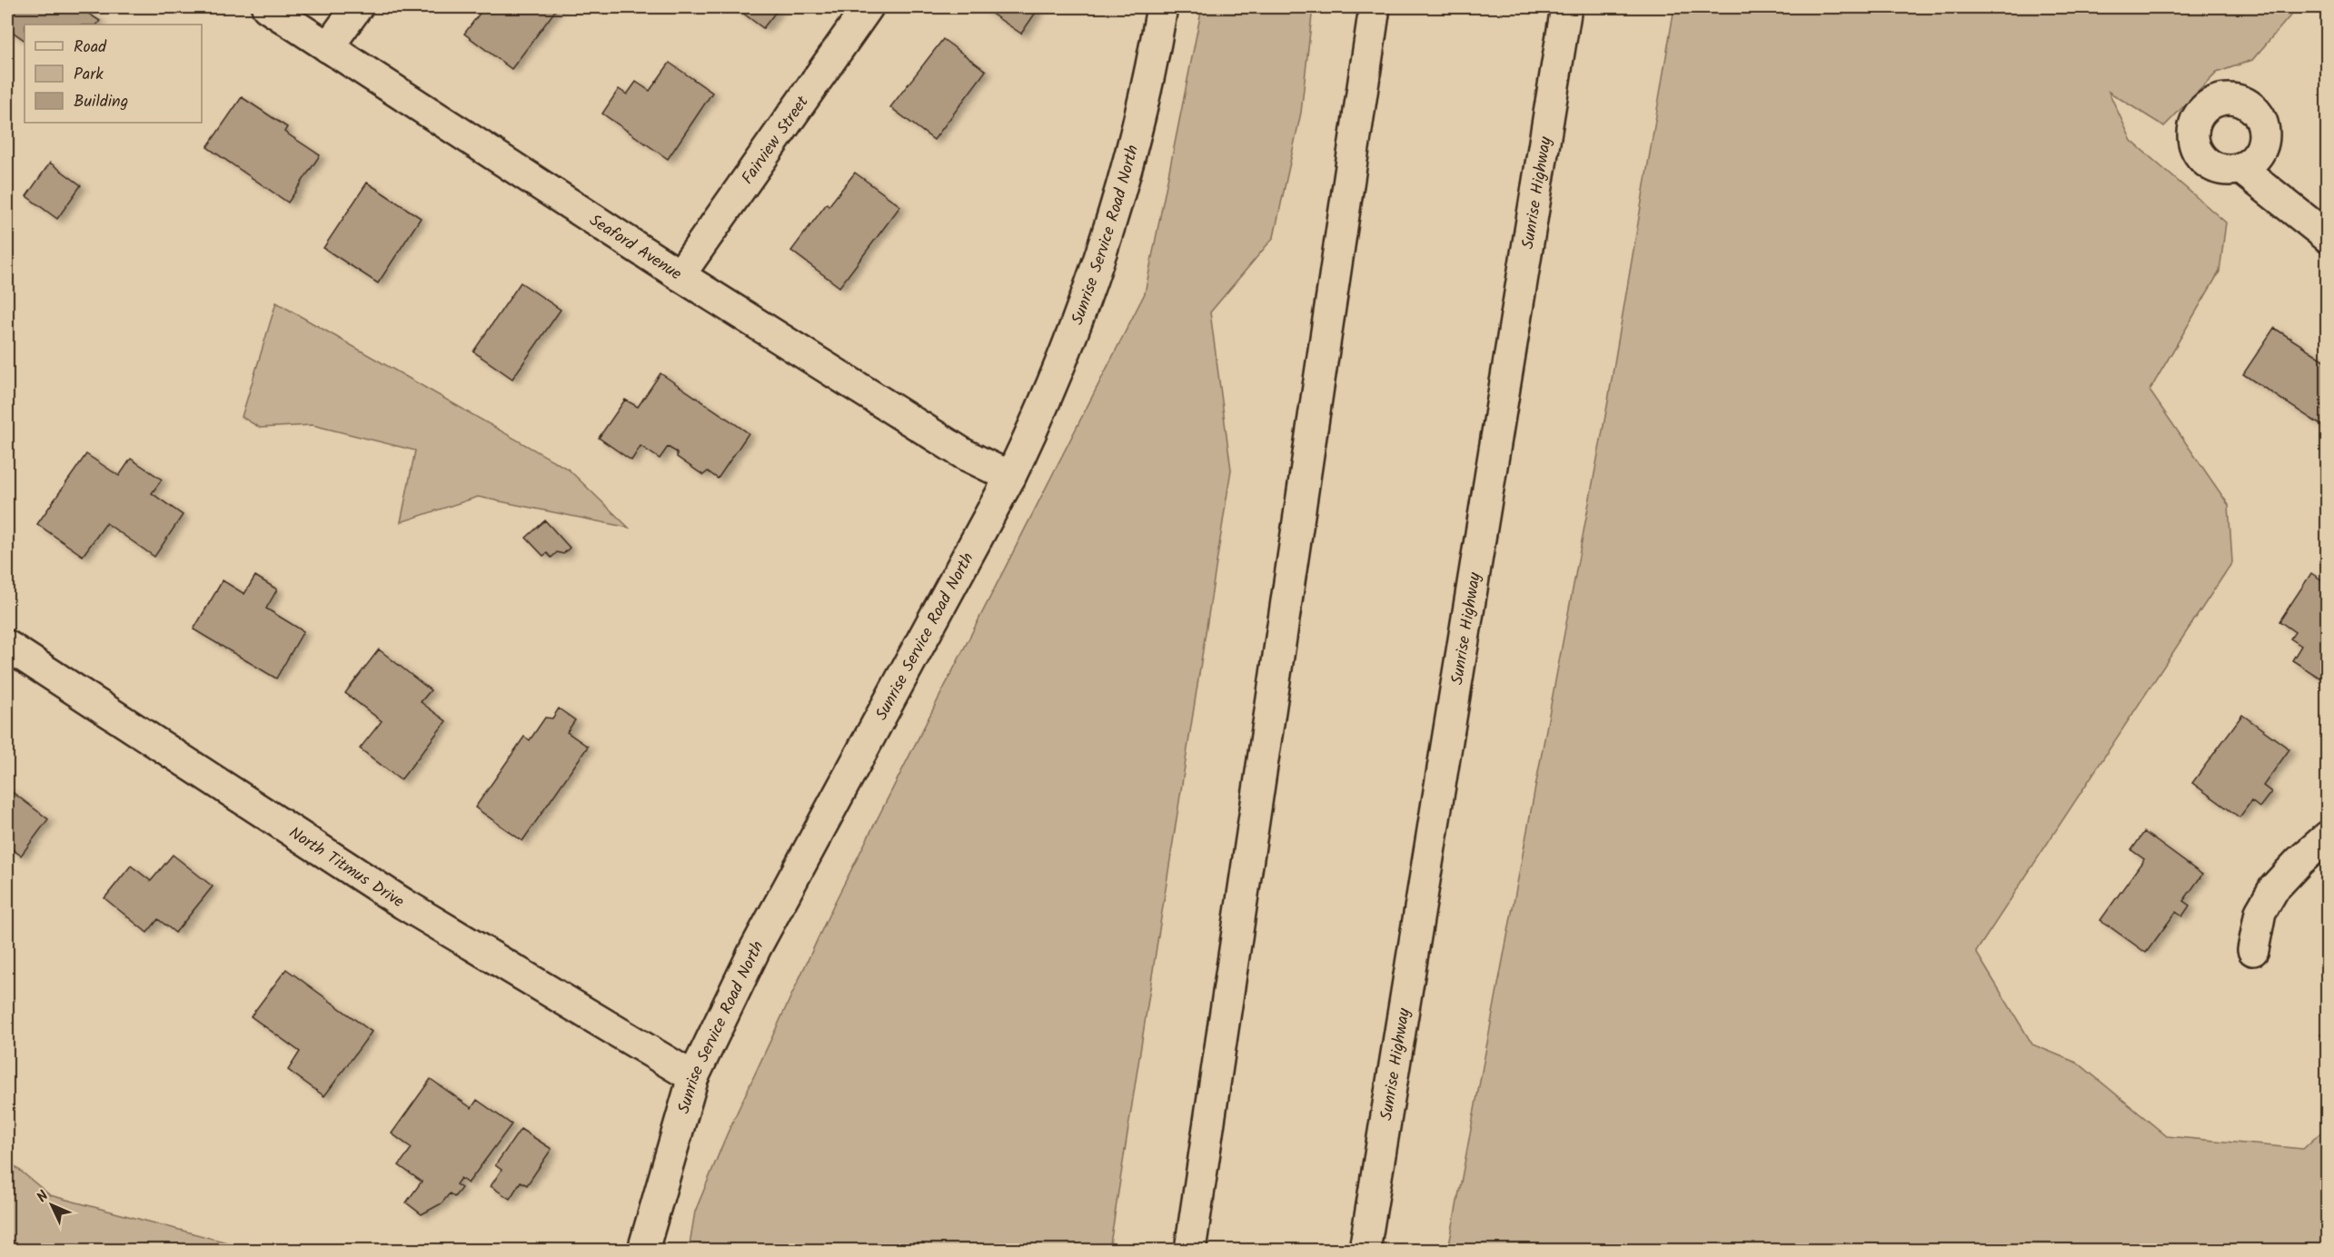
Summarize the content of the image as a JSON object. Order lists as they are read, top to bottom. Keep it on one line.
{"streets":{"main road":["Fairview Street","Sunrise Highway","Sunrise Service Road North","Seaford Avenue","North Titmus Drive"]},"crossings":[["Fairview Street","Seaford Avenue"],["Sunrise Service Road North","Seaford Avenue"],["Sunrise Service Road North","North Titmus Drive"]],"legend":["Road","Park","Building"],"north":"top left"}
